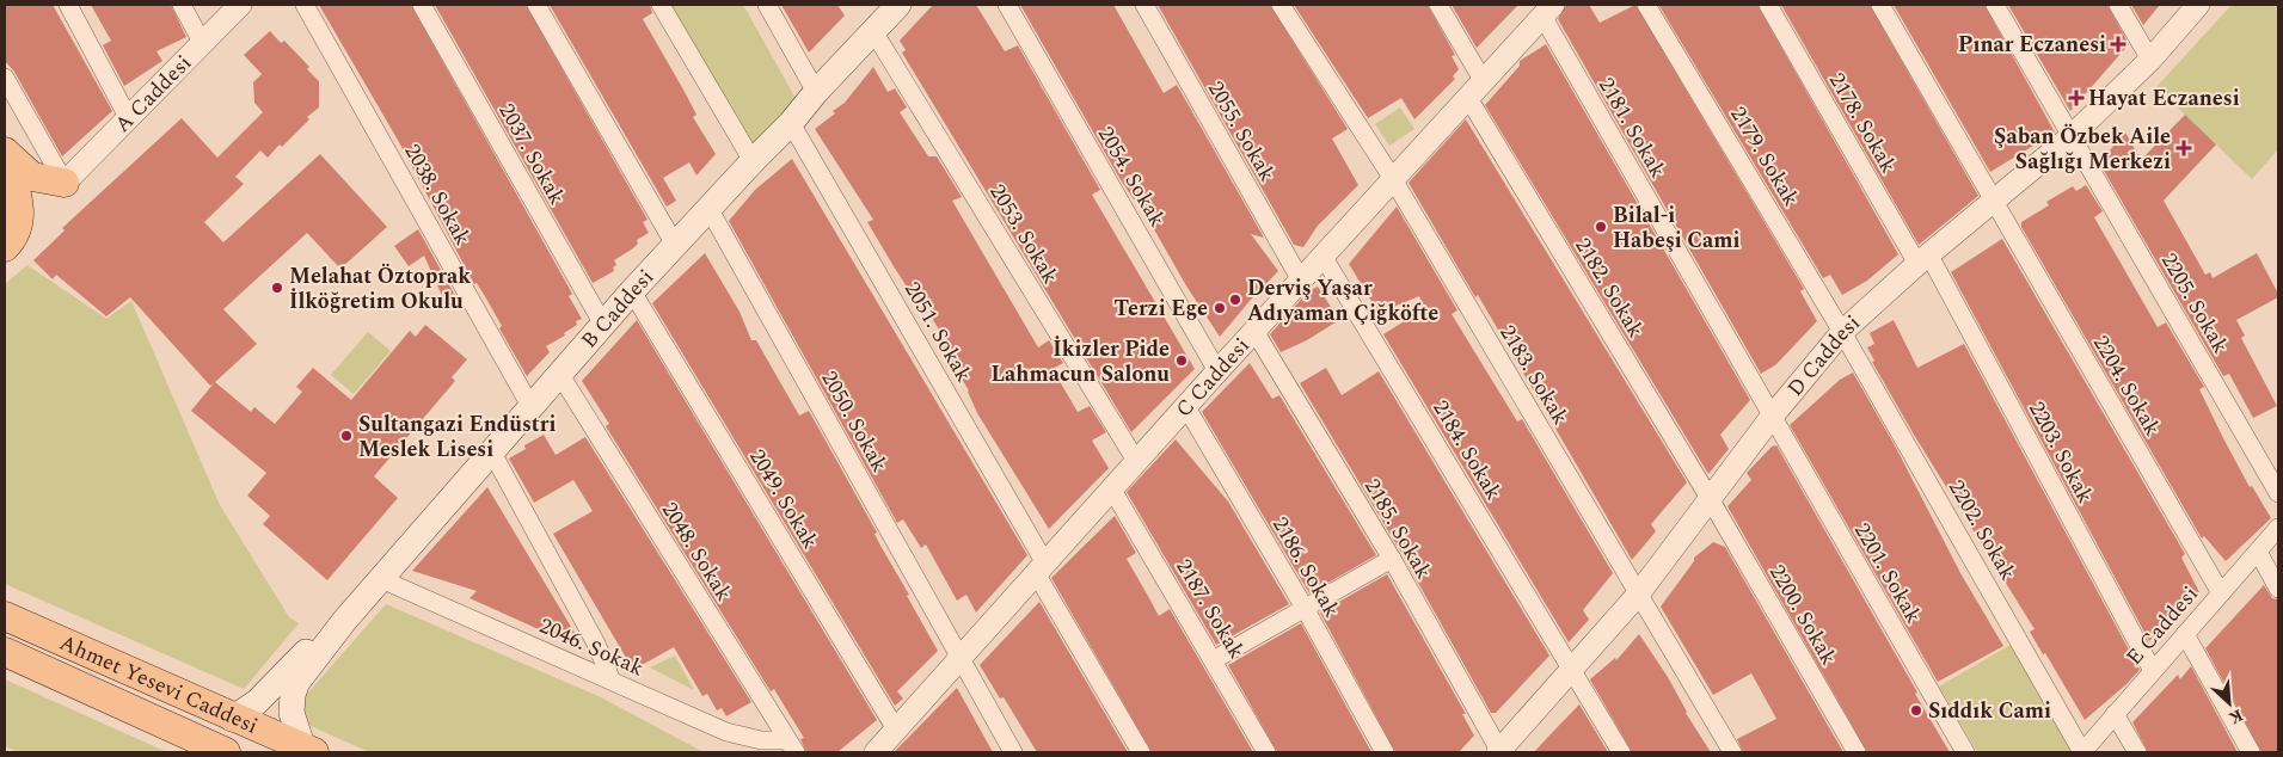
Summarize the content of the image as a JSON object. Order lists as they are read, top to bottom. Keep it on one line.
{"streets":{"main road":["B Caddesi","Ahmet Yesevi Caddesi"],"street":["A Caddesi","2178. Sokak","2181. Sokak","2055. Sokak","2037. Sokak","2179. Sokak","2054. Sokak","2038. Sokak","2053. Sokak","2182. Sokak","2205. Sokak","2051. Sokak","D Caddesi","2183. Sokak","C Caddesi","2204. Sokak","2050. Sokak","2184. Sokak","2203. Sokak","2049. Sokak","2185. Sokak","2202. Sokak","2048. Sokak","2186. Sokak","2201. Sokak","2187. Sokak","2200. Sokak","E Caddesi","2046. Sokak"]},"crossings":[["2178. Sokak","D Caddesi"],["2178. Sokak","2203. Sokak"],["2181. Sokak","D Caddesi"],["2181. Sokak","C Caddesi"],["2181. Sokak","2201. Sokak"],["2055. Sokak","C Caddesi"],["2037. Sokak","B Caddesi"],["2179. Sokak","D Caddesi"],["2179. Sokak","2202. Sokak"],["2054. Sokak","C Caddesi"],["2038. Sokak","B Caddesi"],["2053. Sokak","B Caddesi"],["2053. Sokak","C Caddesi"],["2182. Sokak","D Caddesi"],["2182. Sokak","C Caddesi"],["2182. Sokak","2200. Sokak"],["2205. Sokak","D Caddesi"],["B Caddesi","2051. Sokak"],["B Caddesi","2050. Sokak"],["B Caddesi","2049. Sokak"],["B Caddesi","2048. Sokak"],["B Caddesi","2046. Sokak"],["B Caddesi","Ahmet Yesevi Caddesi"],["2051. Sokak","C Caddesi"],["D Caddesi","2183. Sokak"],["D Caddesi","2204. Sokak"],["D Caddesi","2184. Sokak"],["D Caddesi","2203. Sokak"],["D Caddesi","2185. Sokak"],["D Caddesi","2202. Sokak"],["D Caddesi","2201. Sokak"],["D Caddesi","2200. Sokak"],["2183. Sokak","C Caddesi"],["C Caddesi","2050. Sokak"],["C Caddesi","2184. Sokak"],["C Caddesi","2049. Sokak"],["C Caddesi","2185. Sokak"],["C Caddesi","2186. Sokak"],["C Caddesi","2187. Sokak"],["2204. Sokak","E Caddesi"],["2203. Sokak","E Caddesi"],["2202. Sokak","E Caddesi"],["2048. Sokak","2046. Sokak"]],"places":{"health":["Pınar Eczanesi","Hayat Eczanesi","Şaban Özbek Aile Sağlığı Merkezi"],"other":["Bilal-i Habeşi Cami","Melahat Öztoprak İlköğretim Okulu","Derviş Yaşar Adıyaman Çiğköfte","Terzi Ege","İkizler Pide Lahmacun Salonu","Sultangazi Endüstri Meslek Lisesi","Sıddık Cami"]},"north":"bottom right"}
